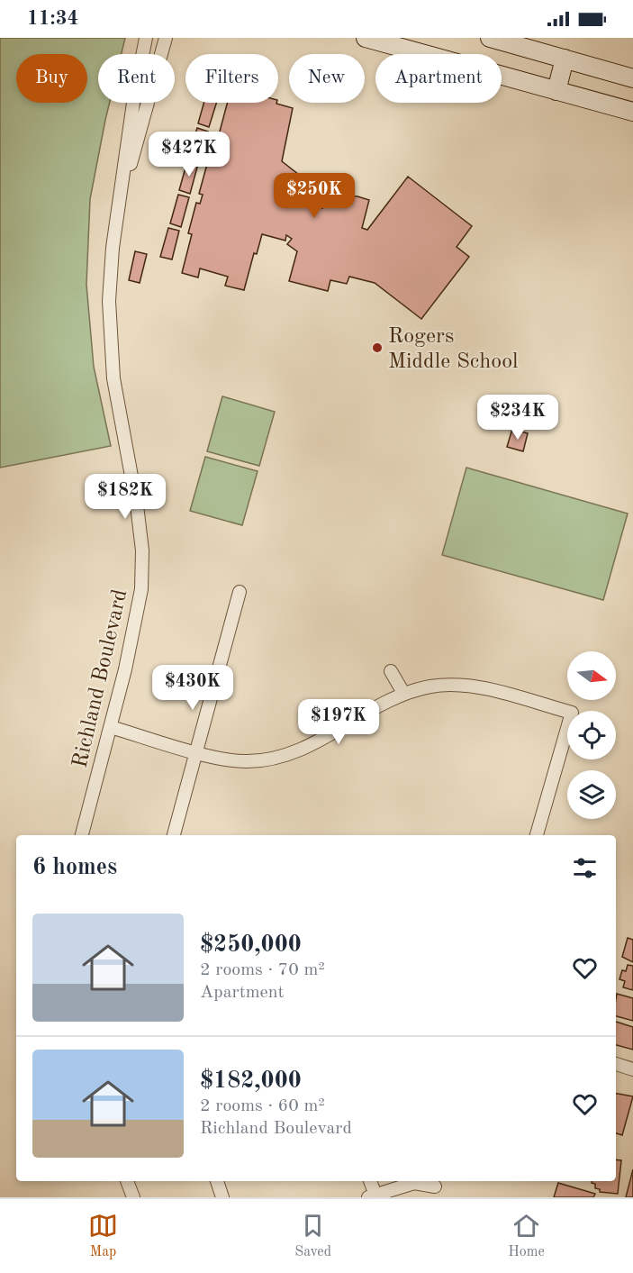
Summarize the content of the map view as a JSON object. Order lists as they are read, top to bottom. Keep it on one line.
{"streets":{"street":["Richland Boulevard"]},"places":["Rogers Middle School"],"north":"right","page":{"status":"11:34","chip":["Buy","Rent","Filters","New","Apartment"],"price":["$427K","$250K","$234K","$182K","$430K","$197K"],"heading":"6 homes","list":[{"name":"$250,000","note":"2 rooms · 70 m² · Apartment"},{"name":"$182,000","note":"2 rooms · 60 m² · Richland Boulevard"}],"tabs":["Map","Saved","Home"]}}
